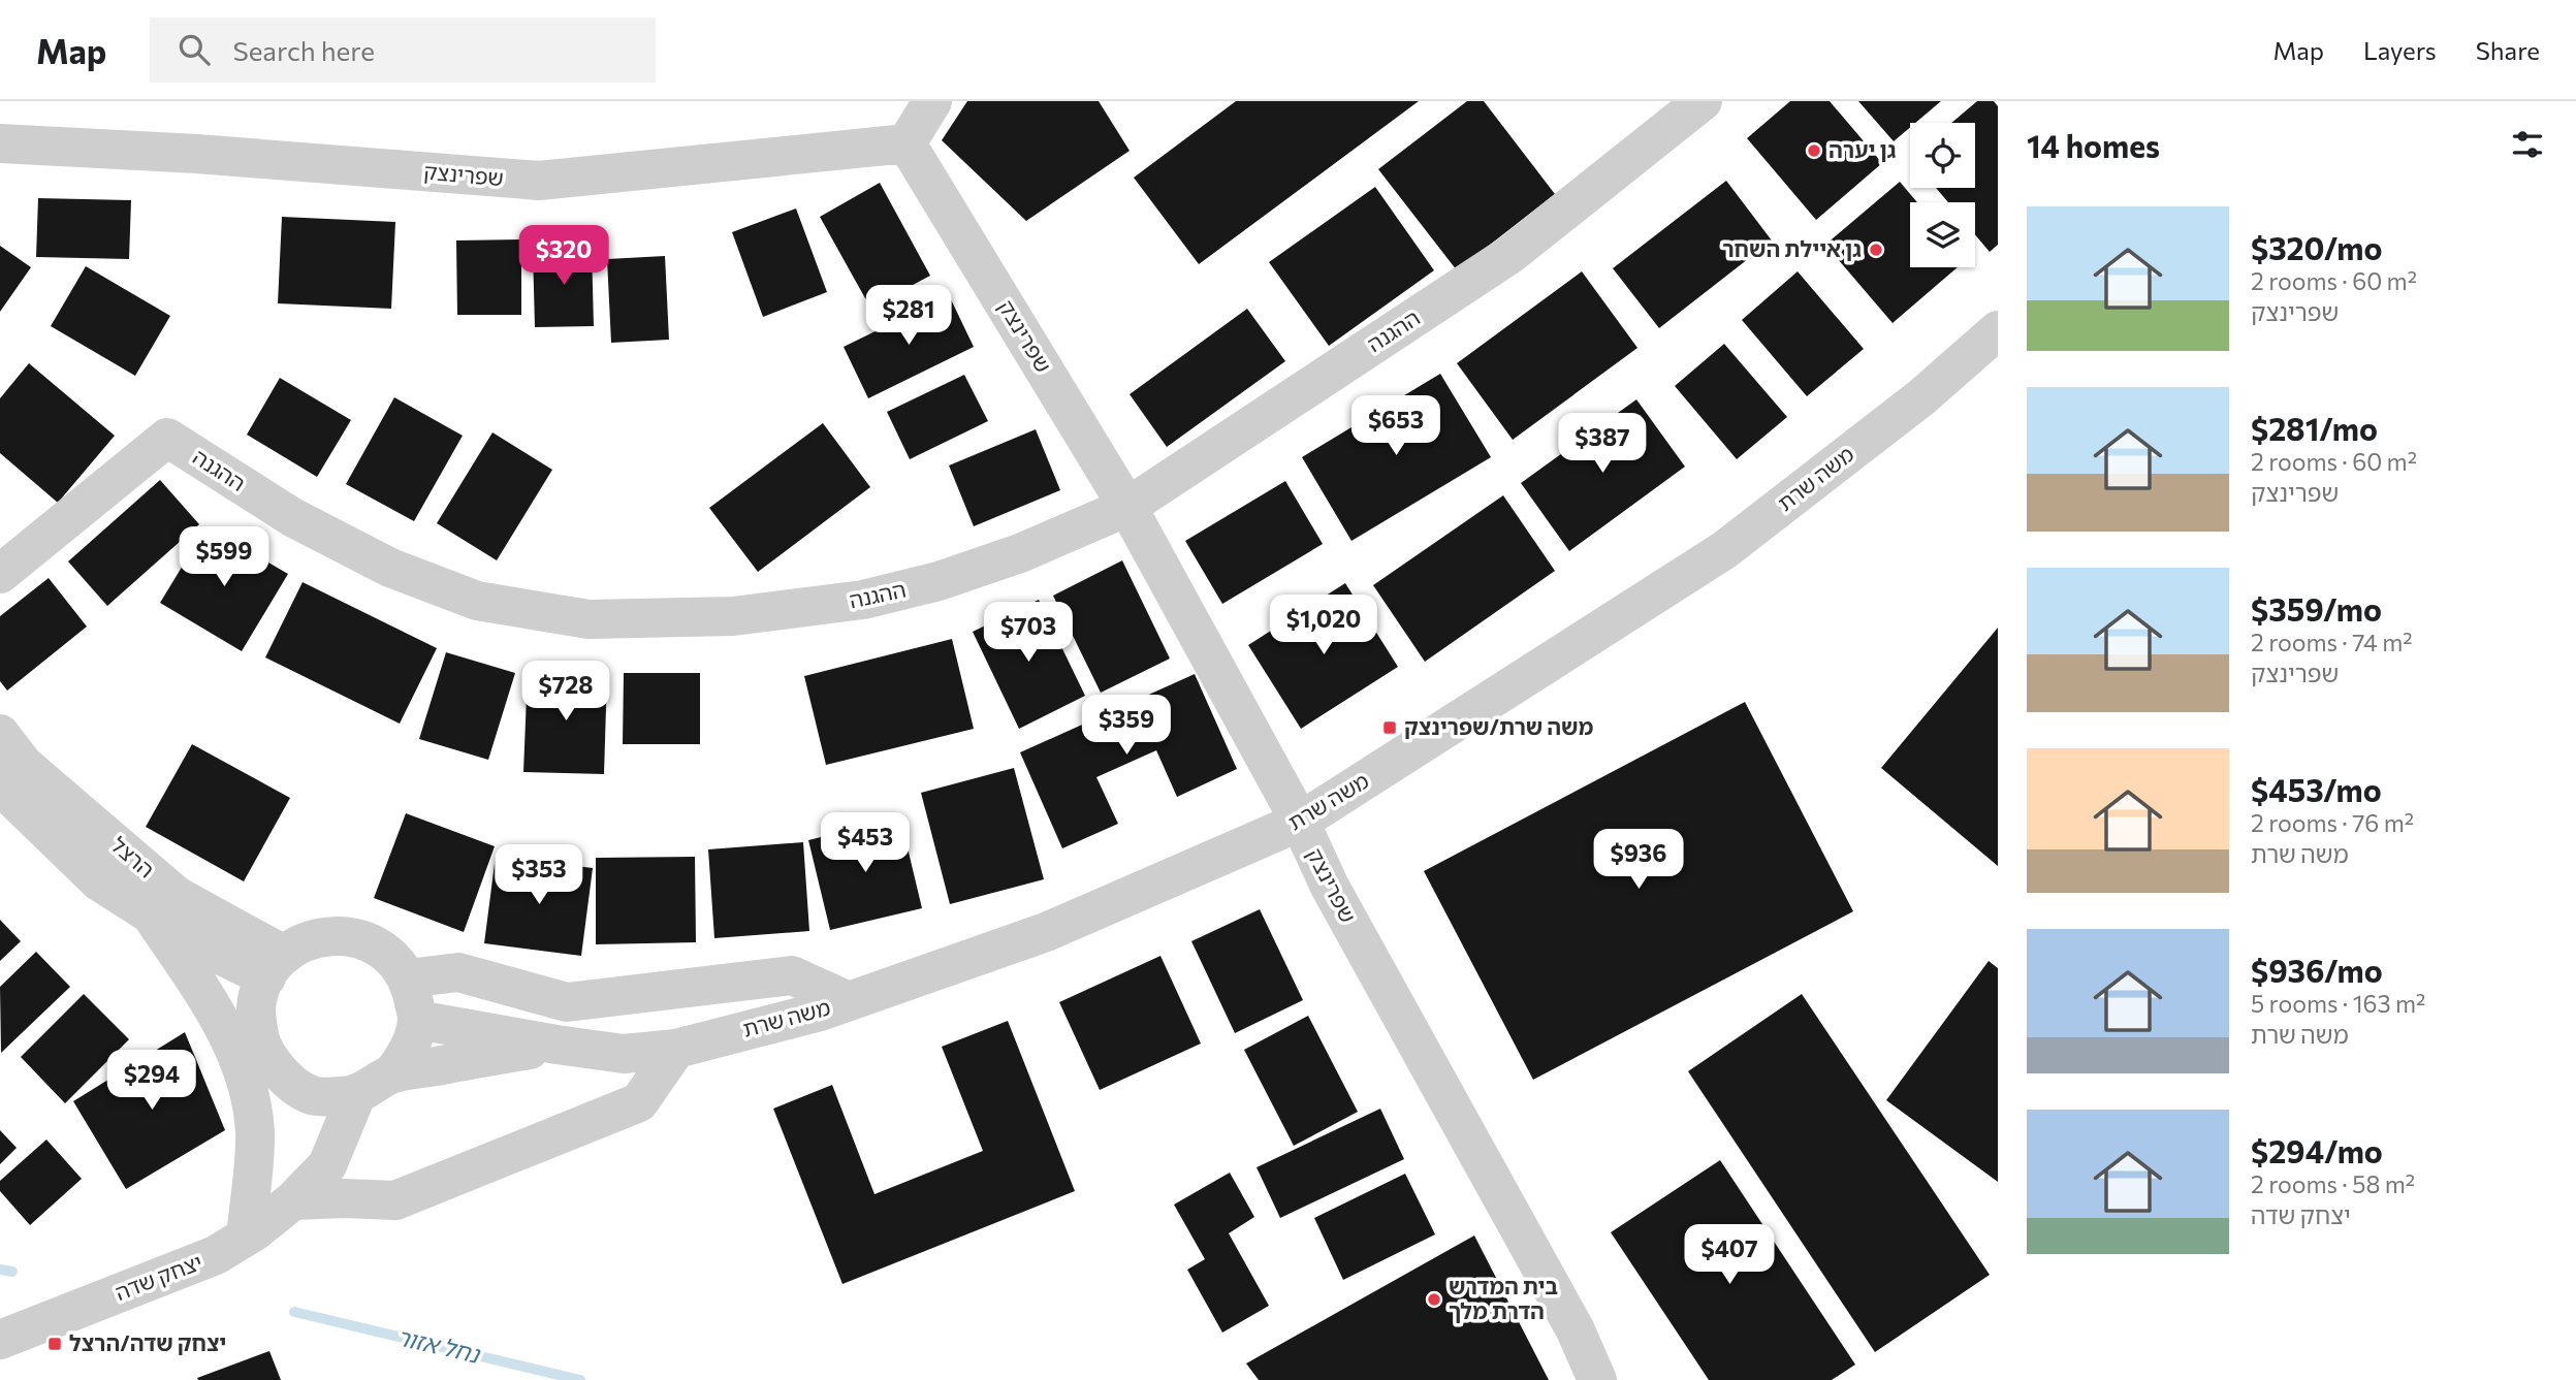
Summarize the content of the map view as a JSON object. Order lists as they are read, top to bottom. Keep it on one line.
{"streets":{"street":["שפרינצק","ההגנה","משה שרת","הרצל","יצחק שדה"]},"crossings":[["שפרינצק","ההגנה"],["שפרינצק","משה שרת"],["משה שרת","הרצל"],["משה שרת","יצחק שדה"],["הרצל","יצחק שדה"]],"water":["נחל אזור"],"places":{"other":["גן יערה","גן איילת השחר","בית המדרש הדרת מלך"],"transit":["משה שרת/שפרינצק","יצחק שדה/הרצל"]},"page":{"header":"Map","search":"Search here","nav":["Map","Layers","Share"],"heading":"14 homes","list":[{"name":"$320/mo","note":"2 rooms · 60 m² · שפרינצק"},{"name":"$281/mo","note":"2 rooms · 60 m² · שפרינצק"},{"name":"$359/mo","note":"2 rooms · 74 m² · שפרינצק"},{"name":"$453/mo","note":"2 rooms · 76 m² · משה שרת"},{"name":"$936/mo","note":"5 rooms · 163 m² · משה שרת"},{"name":"$294/mo","note":"2 rooms · 58 m² · יצחק שדה"}],"price":["$320","$281","$653","$387","$599","$1,020","$703","$728","$359","$453","$936","$353","$294","$407"]}}
